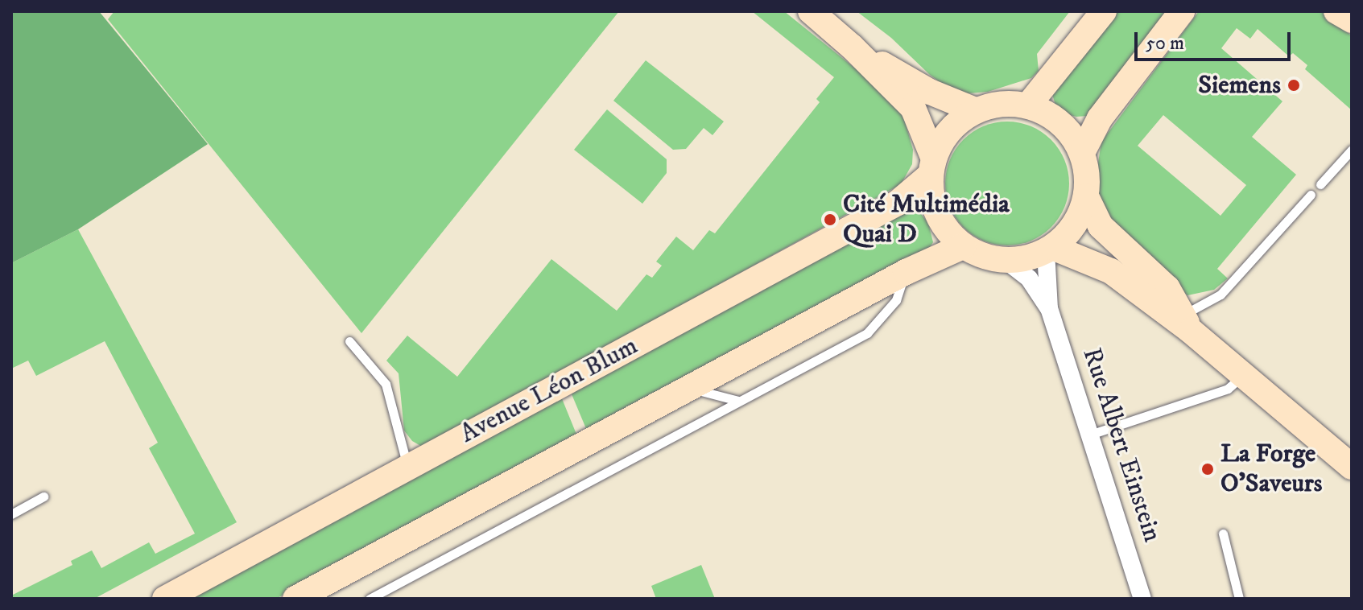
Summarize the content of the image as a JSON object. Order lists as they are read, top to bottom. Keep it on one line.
{"streets":{"street":["Avenue Léon Blum","Rue Albert Einstein"]},"crossings":[["Avenue Léon Blum","Rue Albert Einstein"]],"places":["Siemens","Cité Multimédia Quai D","La Forge O'Saveurs"],"scale_bar":"50 m"}
